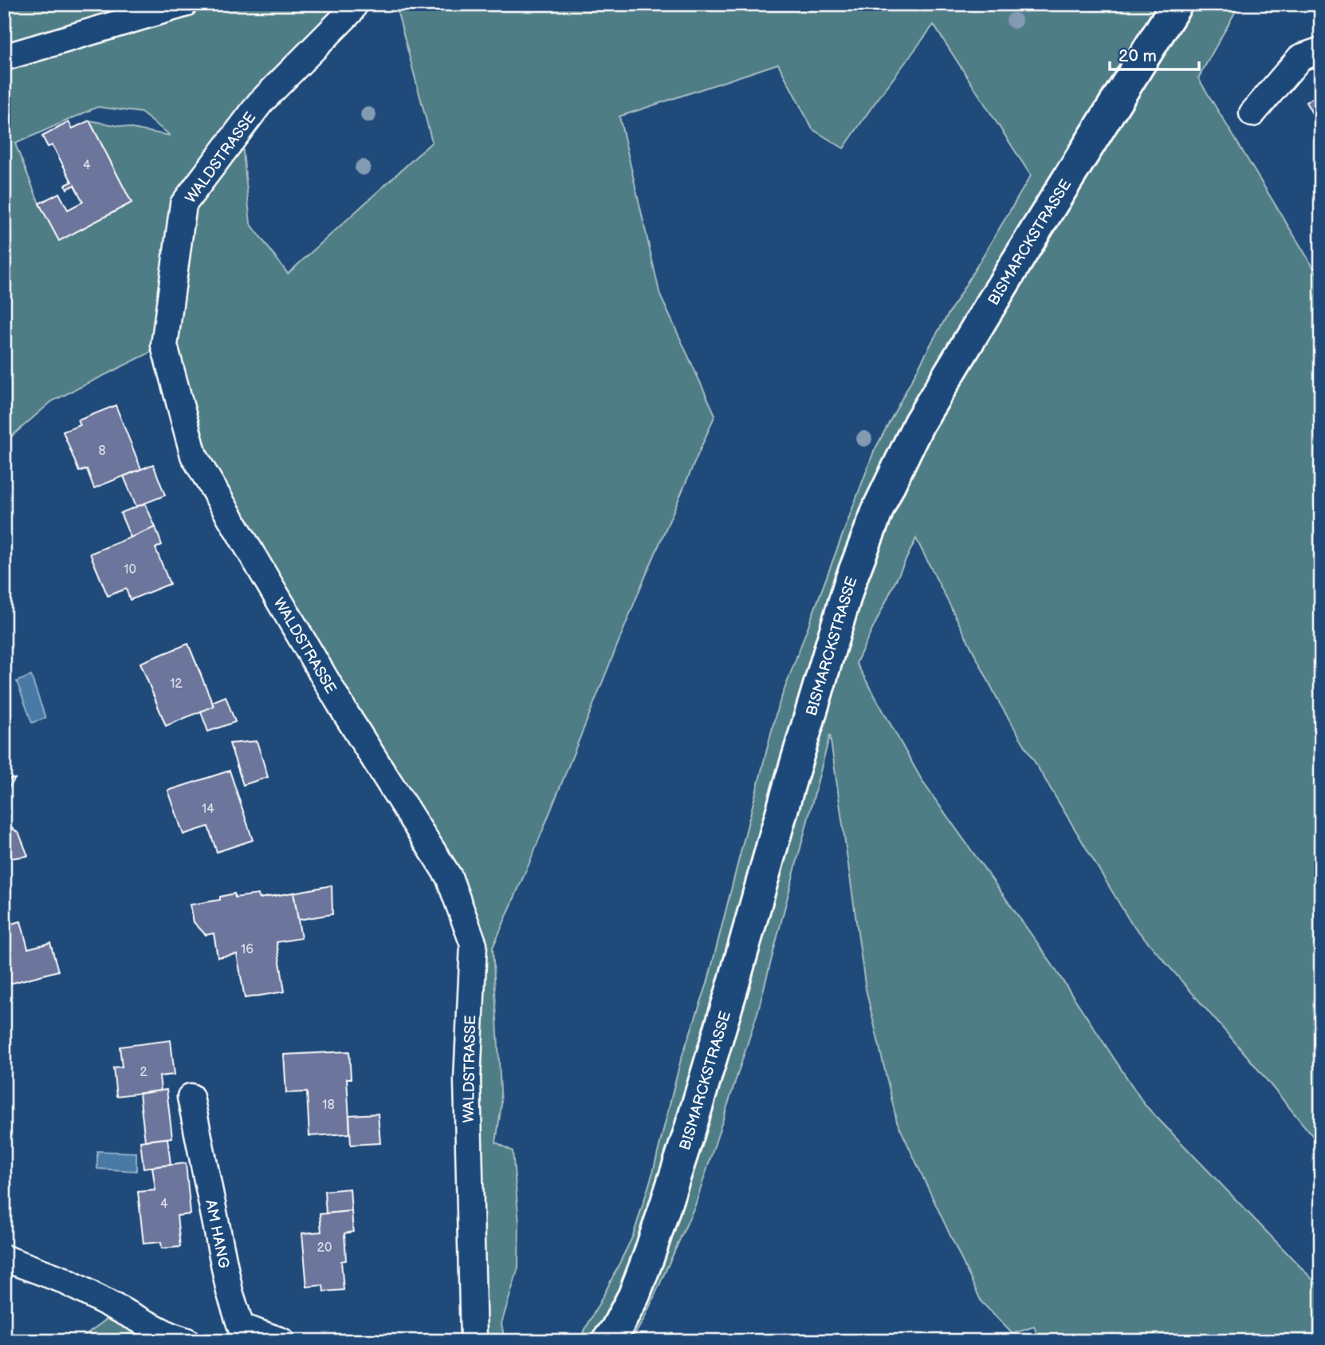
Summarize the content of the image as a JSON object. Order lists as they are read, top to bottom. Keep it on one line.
{"streets":{"street":["WALDSTRASSE","BISMARCKSTRASSE","AM HANG"]},"house_numbers":["4","8","10","12","14","16","2","18","4","20"],"scale_bar":"20 m"}
